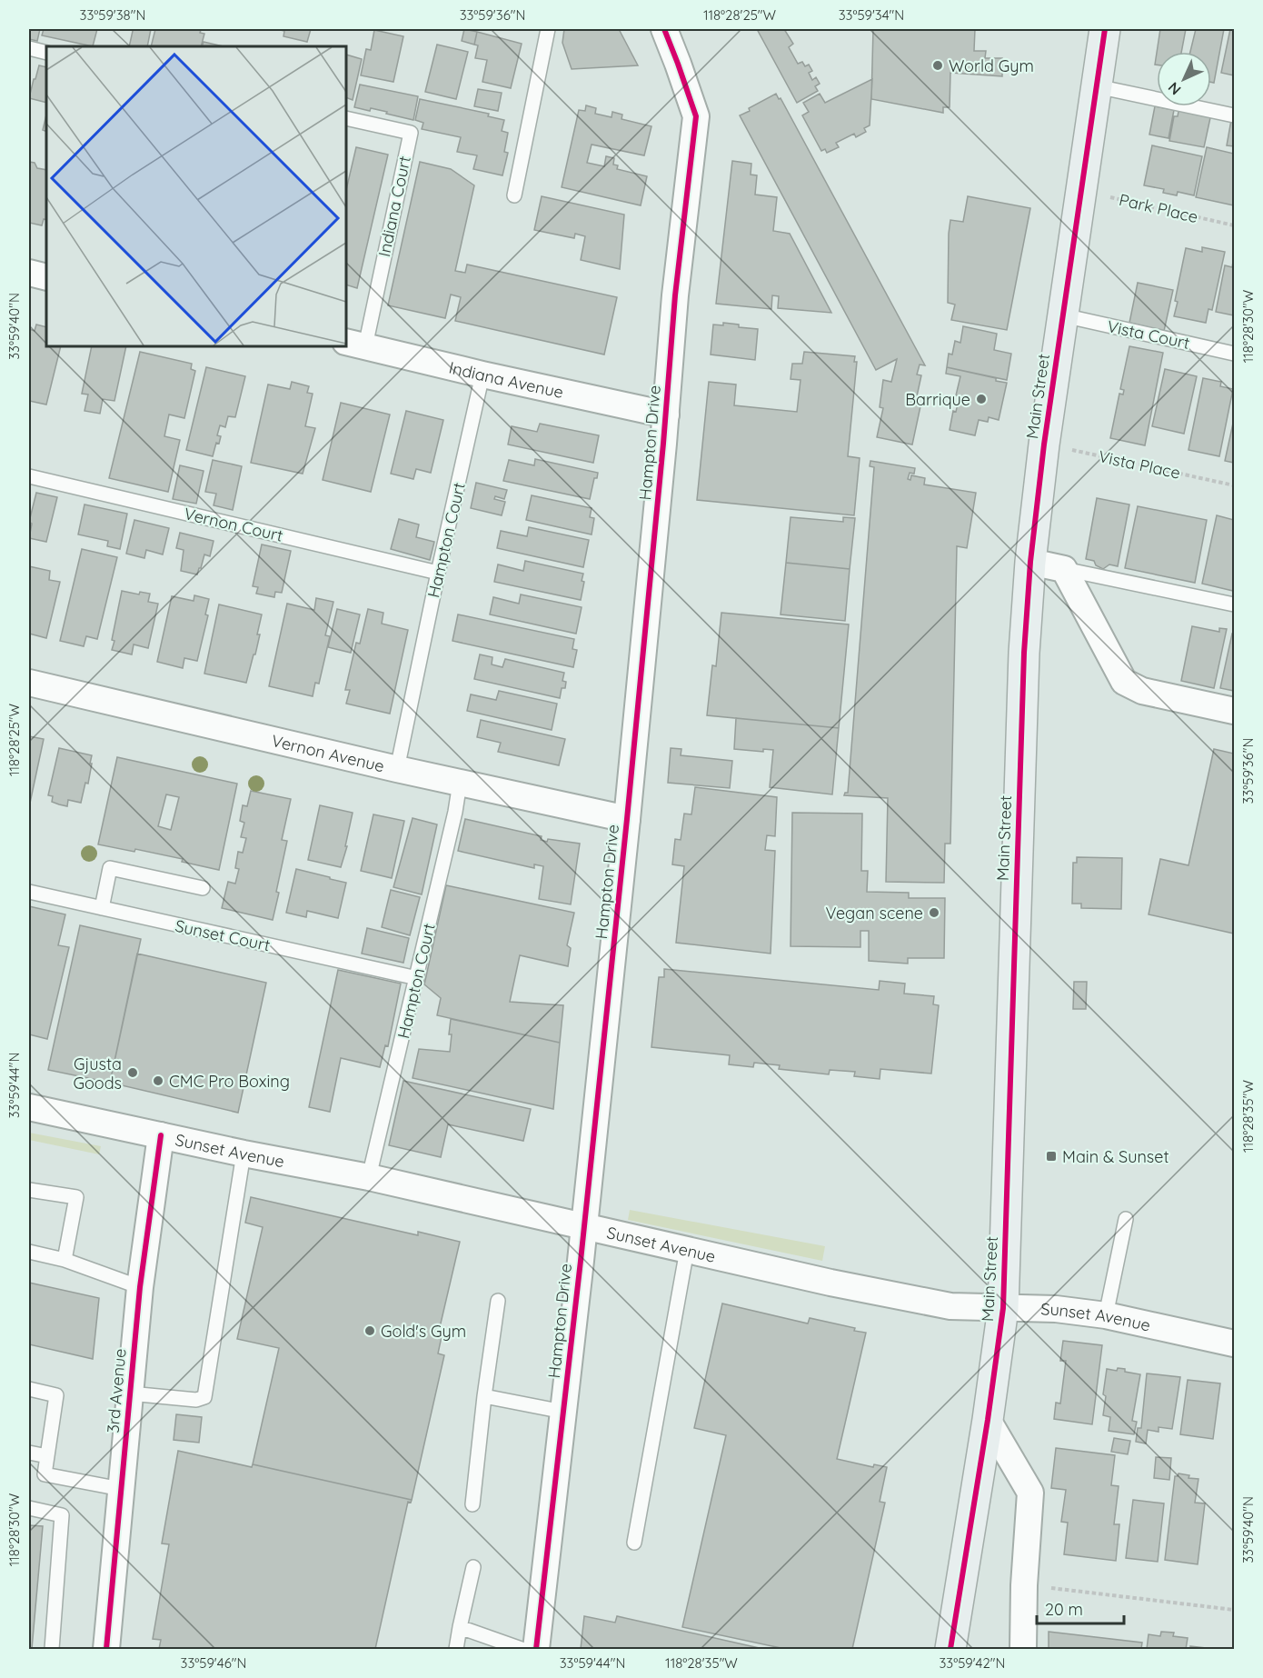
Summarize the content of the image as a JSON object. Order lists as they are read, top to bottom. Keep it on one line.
{"streets":{"street":["Indiana Avenue","Main Street","Hampton Drive","Vernon Avenue","Sunset Avenue","3rd Avenue"],"lane":["Indiana Court","Vista Court","Vernon Court","Hampton Court","Sunset Court"],"path":["Park Place","Vista Place"]},"crossings":[["Indiana Court","Indiana Avenue"],["Park Place","Main Street"],["Vista Court","Main Street"],["Indiana Avenue","Hampton Drive"],["Indiana Avenue","Hampton Court"],["Main Street","Vista Place"],["Main Street","Sunset Avenue"],["Hampton Drive","Vernon Avenue"],["Hampton Drive","Sunset Avenue"],["Vernon Court","Hampton Court"],["Hampton Court","Vernon Avenue"],["Hampton Court","Sunset Court"],["Hampton Court","Sunset Avenue"],["Sunset Avenue","3rd Avenue"]],"places":{"other":["World Gym","Barrique","Vegan scene","Gjusta Goods","CMC Pro Boxing","Gold's Gym"],"transit":["Main & Sunset"]},"scale_bar":"20 m","north":"bottom left","coordinates":["33°59'38\"N","33°59'36\"N","118°28'25\"W","33°59'34\"N","33°59'40\"N","118°28'30\"W","33°59'44\"N","118°28'35\"W","33°59'46\"N","33°59'42\"N"]}
